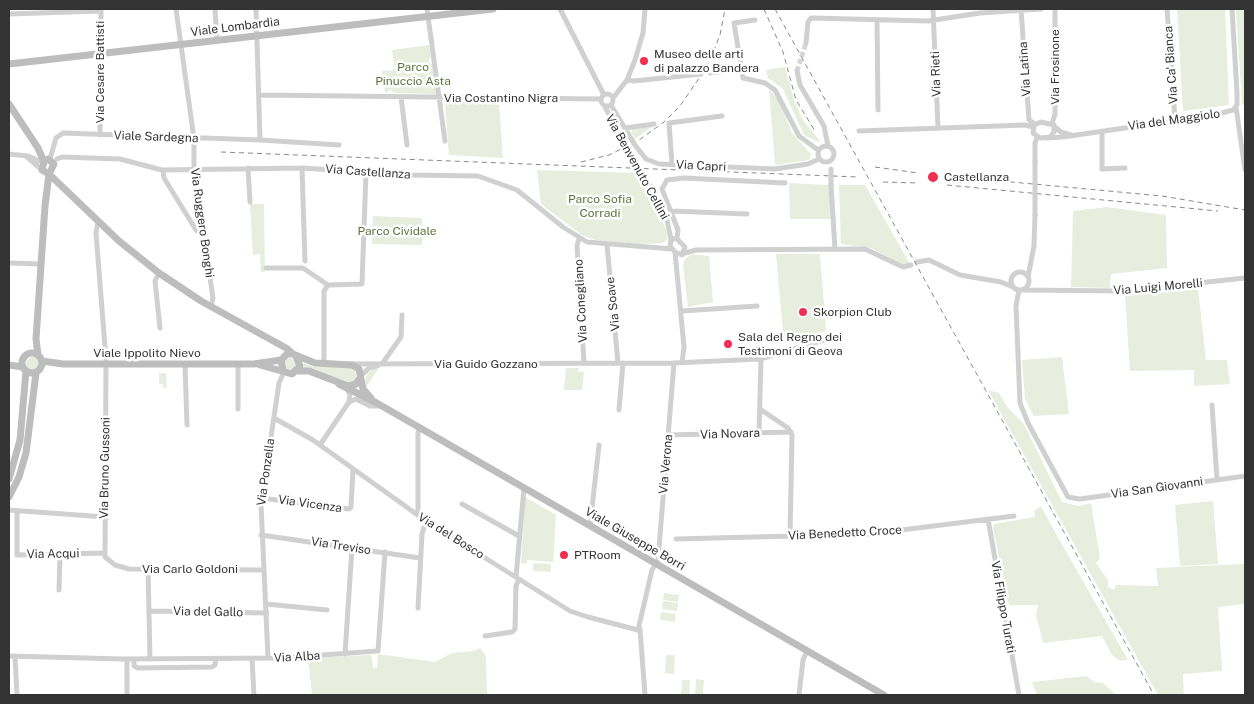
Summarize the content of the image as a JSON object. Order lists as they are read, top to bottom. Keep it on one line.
{"streets":{"main road":["Viale Lombardia","Viale Ippolito Nievo","Viale Giuseppe Borri"],"street":["Via Ca' Bianca","Via Frosinone","Via Latina","Via Cesare Battisti","Via Rieti","Via Costantino Nigra","Via del Maggiolo","Viale Sardegna","Via Capri","Via Benvenuto Cellini","Via Castellanza","Via Ruggero Bonghi","Via Luigi Morelli","Via Conegliano","Via Soave","Via Guido Gozzano","Via Novara","Via Verona","Via Bruno Gussoni","Via Ponzella","Via San Giovanni","Via Vicenza","Via Benedetto Croce","Via del Bosco","Via Treviso","Via Acqui","Via Carlo Goldoni","Via Filippo Turati","Via del Gallo","Via Alba"]},"crossings":[["Viale Lombardia","Via Cesare Battisti"],["Viale Lombardia","Via Ruggero Bonghi"],["Via Ca' Bianca","Via del Maggiolo"],["Via Frosinone","Via Latina"],["Via Frosinone","Via del Maggiolo"],["Via Latina","Via del Maggiolo"],["Via Cesare Battisti","Viale Sardegna"],["Viale Sardegna","Via Castellanza"],["Viale Sardegna","Via Ruggero Bonghi"],["Via Capri","Via Benvenuto Cellini"],["Via Benvenuto Cellini","Via Castellanza"],["Via Castellanza","Via Ruggero Bonghi"],["Via Castellanza","Via Conegliano"],["Via Castellanza","Via Soave"],["Via Luigi Morelli","Via San Giovanni"],["Via Conegliano","Via Guido Gozzano"],["Via Soave","Via Guido Gozzano"],["Viale Ippolito Nievo","Via Bruno Gussoni"],["Viale Ippolito Nievo","Via Ponzella"],["Viale Ippolito Nievo","Viale Giuseppe Borri"],["Via Guido Gozzano","Via Verona"],["Via Novara","Via Verona"],["Via Verona","Viale Giuseppe Borri"],["Via Bruno Gussoni","Via Acqui"],["Via Bruno Gussoni","Via Carlo Goldoni"],["Via Ponzella","Via Vicenza"],["Via Ponzella","Via del Bosco"],["Via Ponzella","Viale Giuseppe Borri"],["Via Ponzella","Via Treviso"],["Via Ponzella","Via Carlo Goldoni"],["Via Ponzella","Via del Gallo"],["Via Ponzella","Via Alba"],["Via Vicenza","Via del Bosco"],["Via Benedetto Croce","Via Filippo Turati"],["Via Treviso","Via Alba"],["Via Acqui","Via Carlo Goldoni"]],"parks":["Parco Pinuccio Asta","Parco Sofia Corradi","Parco Cividale"],"places":["Museo delle arti di palazzo Bandera","Castellanza","Skorpion Club","Sala del Regno dei Testimoni di Geova","PTRoom"]}
